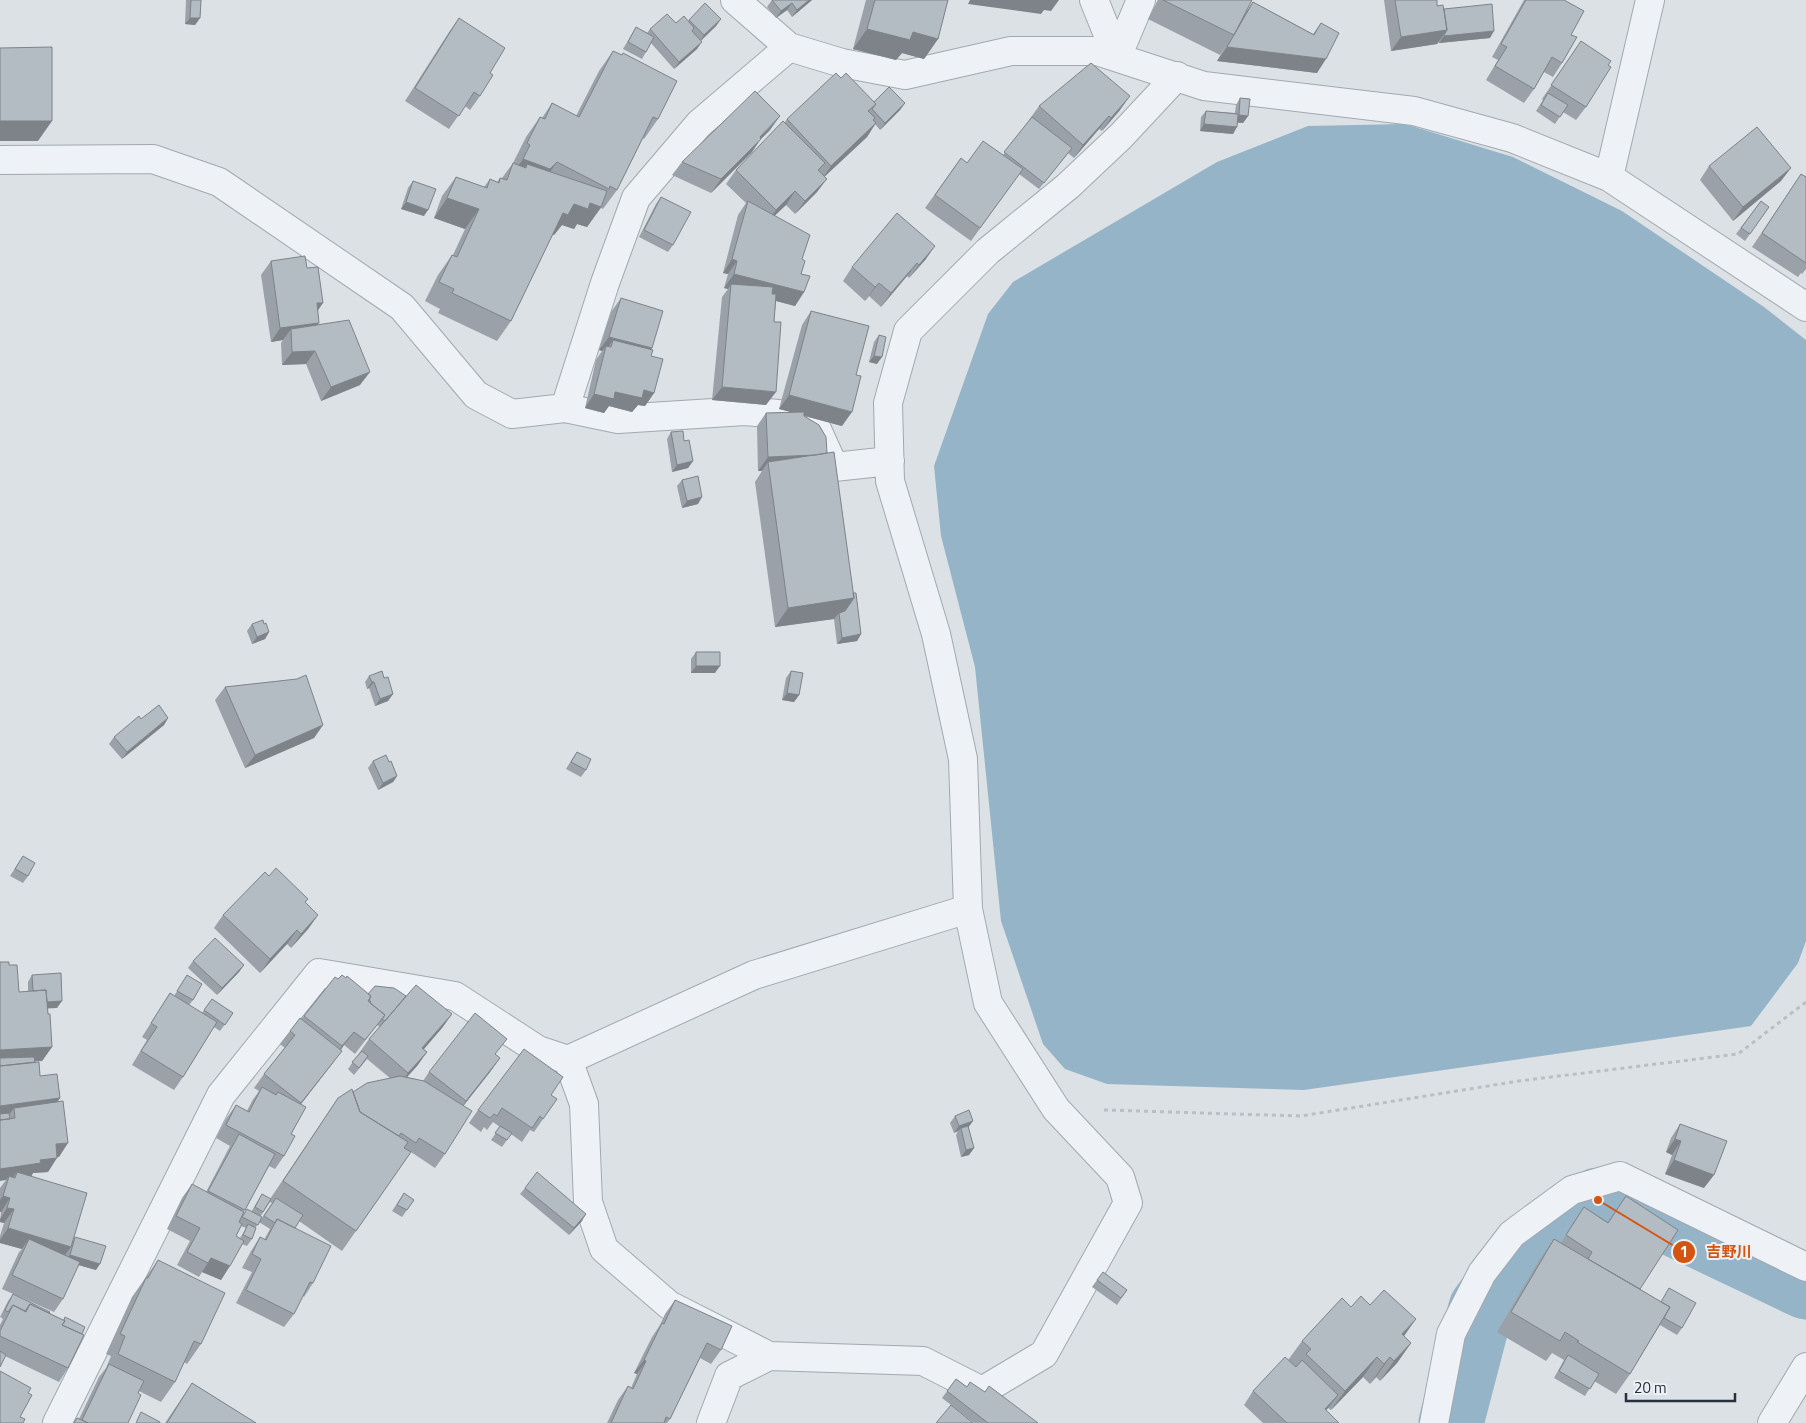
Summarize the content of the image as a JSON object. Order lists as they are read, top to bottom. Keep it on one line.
{"places":["吉野川"],"scale_bar":"20 m"}
